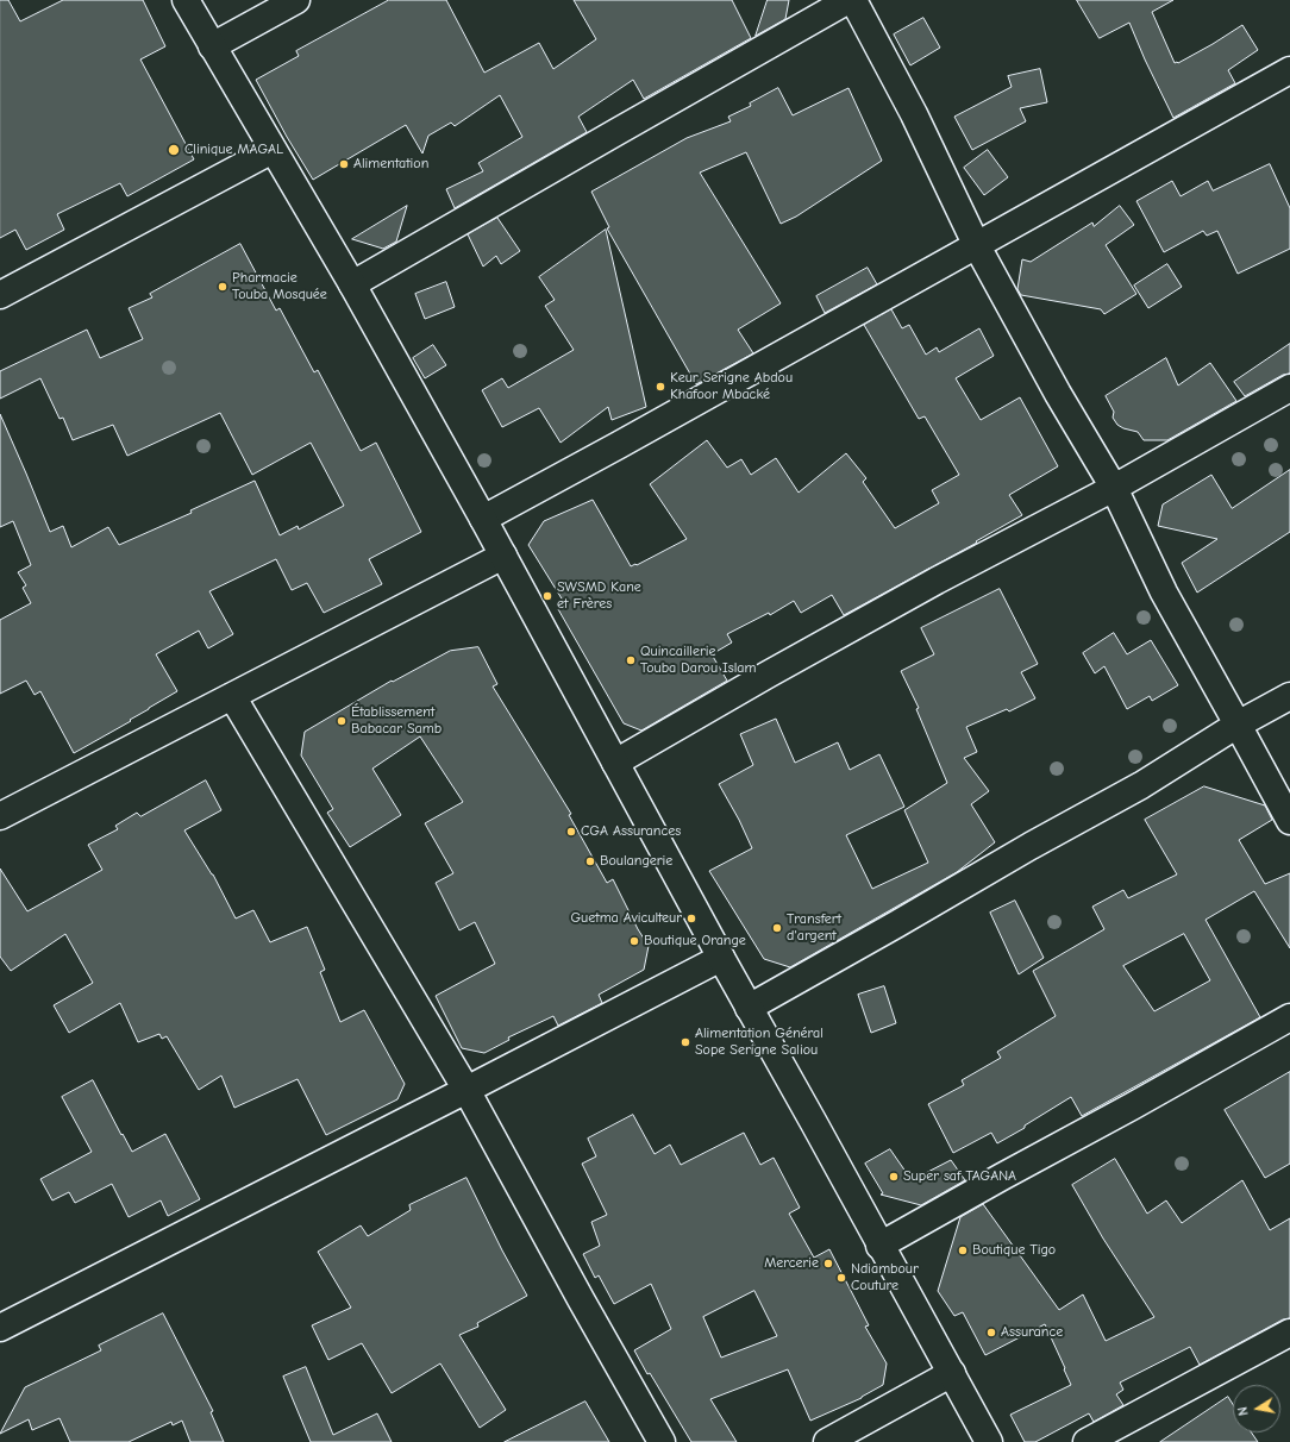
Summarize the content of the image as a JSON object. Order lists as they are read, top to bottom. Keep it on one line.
{"places":["Clinique MAGAL","Alimentation","Pharmacie Touba Mosquée","Keur Serigne Abdou Khafoor Mbacké","SWSMD Kane et Frères","Quincaillerie Touba Darou Islam","Établissement Babacar Samb","CGA Assurances","Boulangerie","Guetma Aviculteur","Transfert d'argent","Boutique Orange","Alimentation Général Sope Serigne Saliou","Super saf TAGANA","Boutique Tigo","Mercerie","Ndiambour Couture","Assurance"],"north":"left"}
